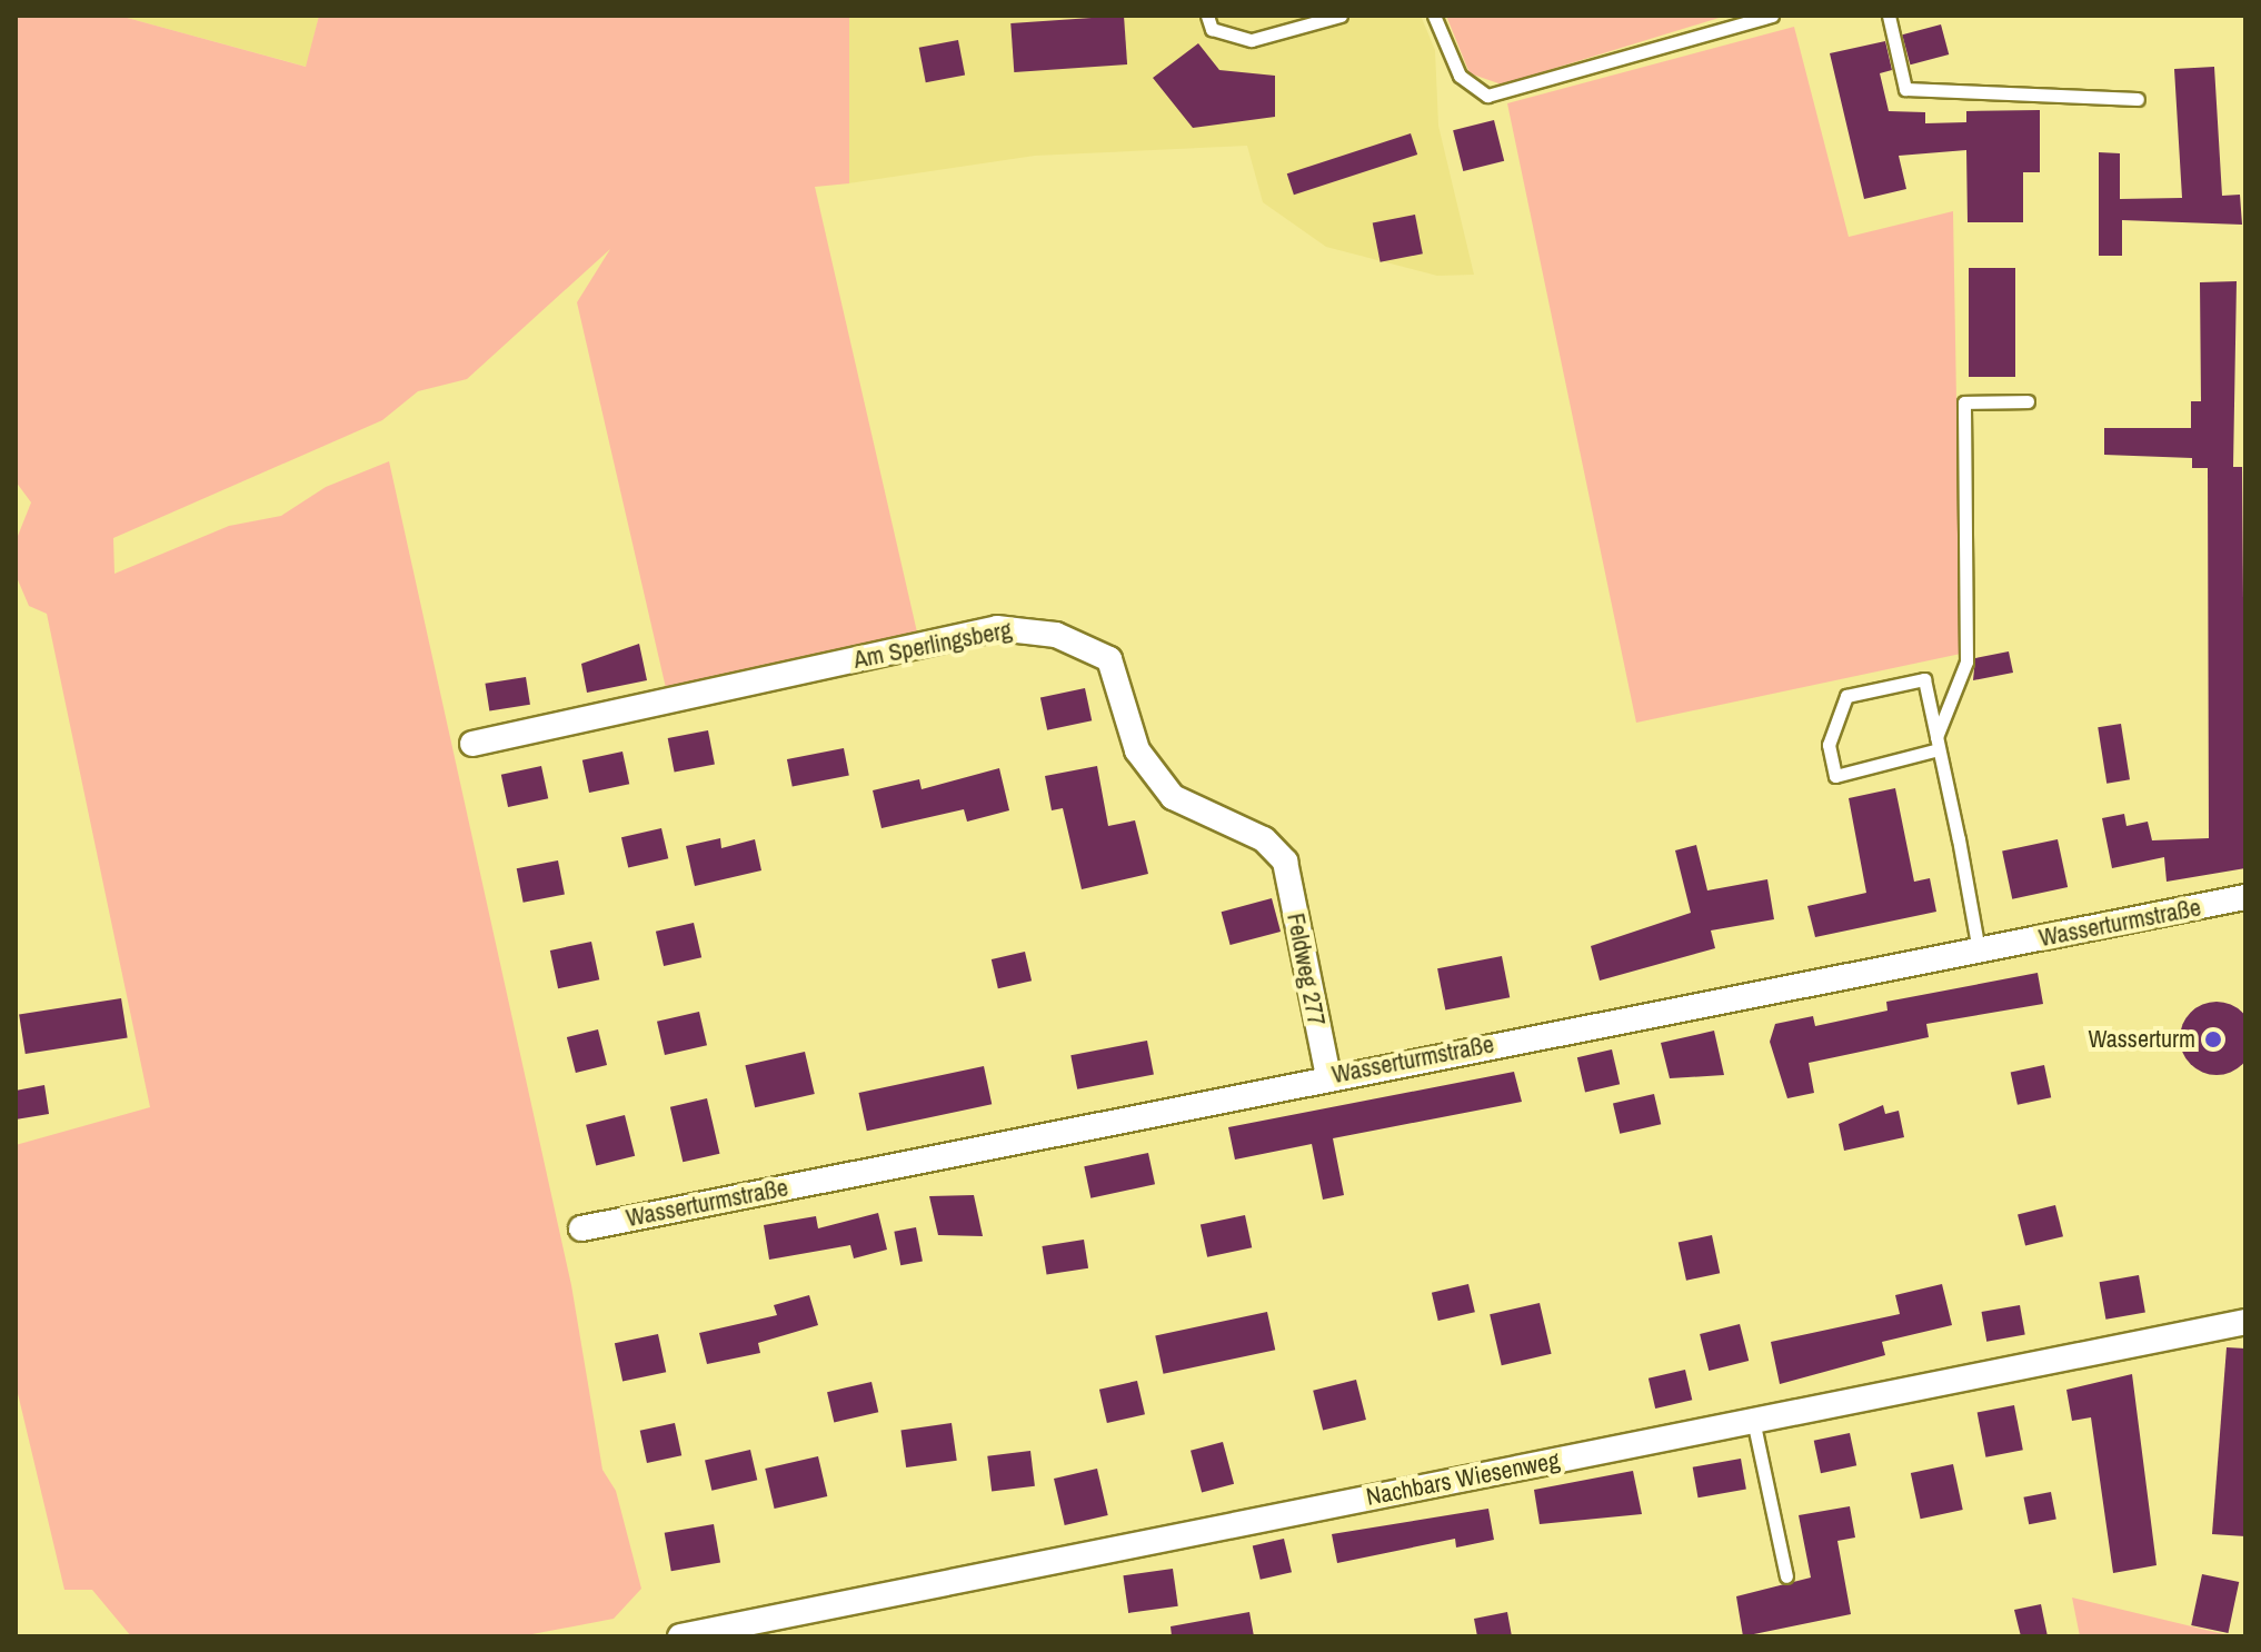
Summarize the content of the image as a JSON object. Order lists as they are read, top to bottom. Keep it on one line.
{"streets":{"street":["Am Sperlingsberg","Wasserturmstraße","Feldweg 277","Nachbars Wiesenweg"]},"crossings":[["Am Sperlingsberg","Feldweg 277"],["Wasserturmstraße","Feldweg 277"]],"places":["Wasserturm"]}
